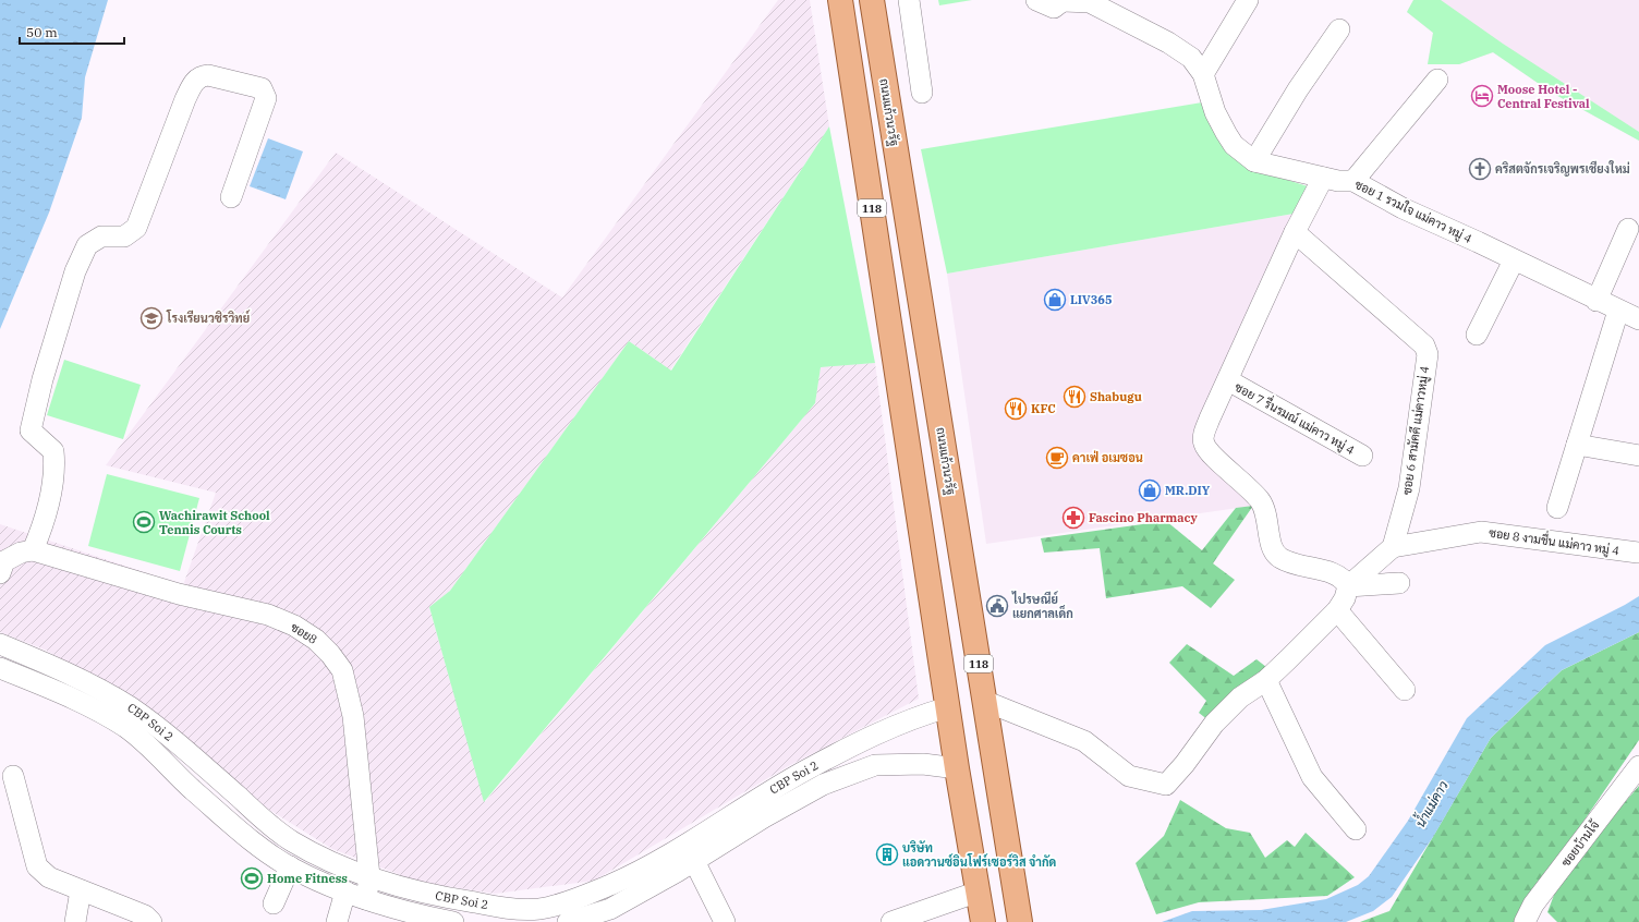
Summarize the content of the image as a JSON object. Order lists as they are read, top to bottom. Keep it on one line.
{"streets":{"main road":["ถนนแก้วนวรัฐ","118"],"street":["ซอย 1 รวมใจ แม่คาว หมู่ 4","ซอย 7 รื่นรมณ์ แม่คาว หมู่ 4","ซอย 6 สามัคคี แม่คาวหมู่ 4","ซอย 8 งามชื่น แม่คาว หมู่ 4","ซอย8","CBP Soi 2","ซอยบ้านโจ้"]},"crossings":[["118","CBP Soi 2"],["ซอย 6 สามัคคี แม่คาวหมู่ 4","ซอย 8 งามชื่น แม่คาว หมู่ 4"],["ซอย8","CBP Soi 2"]],"water":["น้ำแม่คาว"],"places":{"hotel":["Moose Hotel - Central Festival"],"church":["คริสตจักรเจริญพรเชียงใหม่"],"shop":["LIV365","MR.DIY"],"school or university":["โรงเรียนวชิรวิทย์"],"restaurant":["Shabugu","KFC"],"cafe":["คาเฟ่ อเมซอน"],"pharmacy":["Fascino Pharmacy"],"sports":["Wachirawit School Tennis Courts","Home Fitness"],"public building":["ไปรษณีย์ แยกศาลเด็ก"],"building":["บริษัท แอดวานซ์อินโฟร์เซอร์วิส จำกัด"]},"scale_bar":"50 m"}
